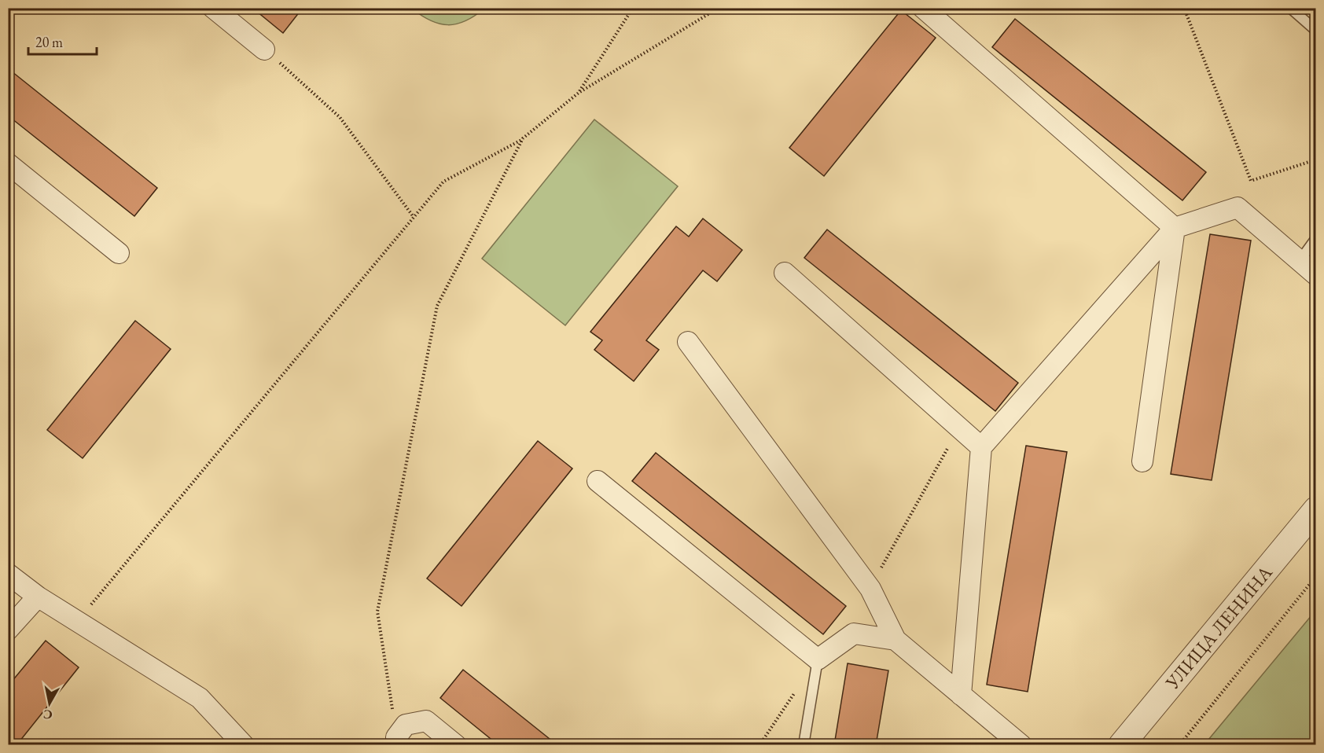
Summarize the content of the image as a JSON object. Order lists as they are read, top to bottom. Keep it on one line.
{"streets":{"street":["УЛИЦА ЛЕНИНА"]},"scale_bar":"20 m","north":"bottom"}
